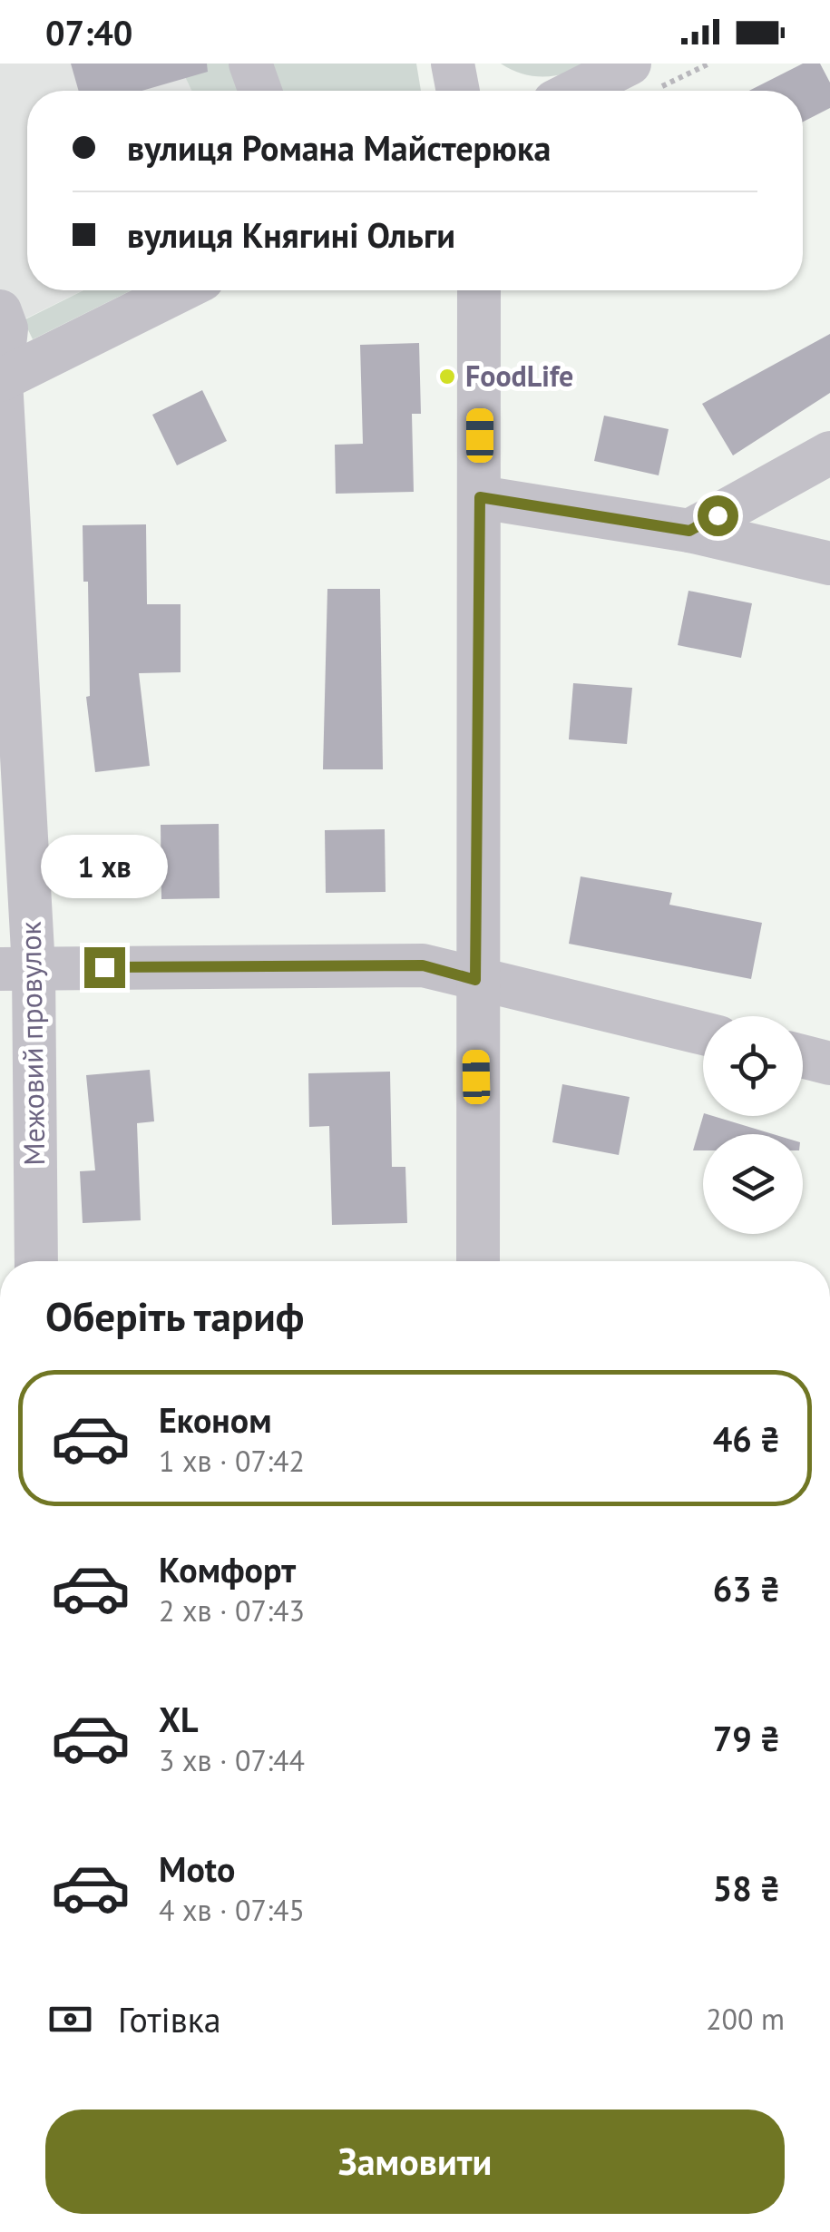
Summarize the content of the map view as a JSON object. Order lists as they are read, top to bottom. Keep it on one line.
{"streets":{"street":["Межовий провулок"]},"places":["FoodLife"],"page":{"status":"07:40","banner":["вулиця Романа Майстерюка","вулиця Княгині Ольги"],"bubble":"1 хв","heading":"Оберіть тариф","list":[{"name":"Економ","note":"1 хв · 07:42","value":"46 ₴"},{"name":"Комфорт","note":"2 хв · 07:43","value":"63 ₴"},{"name":"XL","note":"3 хв · 07:44","value":"79 ₴"},{"name":"Moto","note":"4 хв · 07:45","value":"58 ₴"}],"pay":["Готівка","200 m"],"buttons":"Замовити"}}
